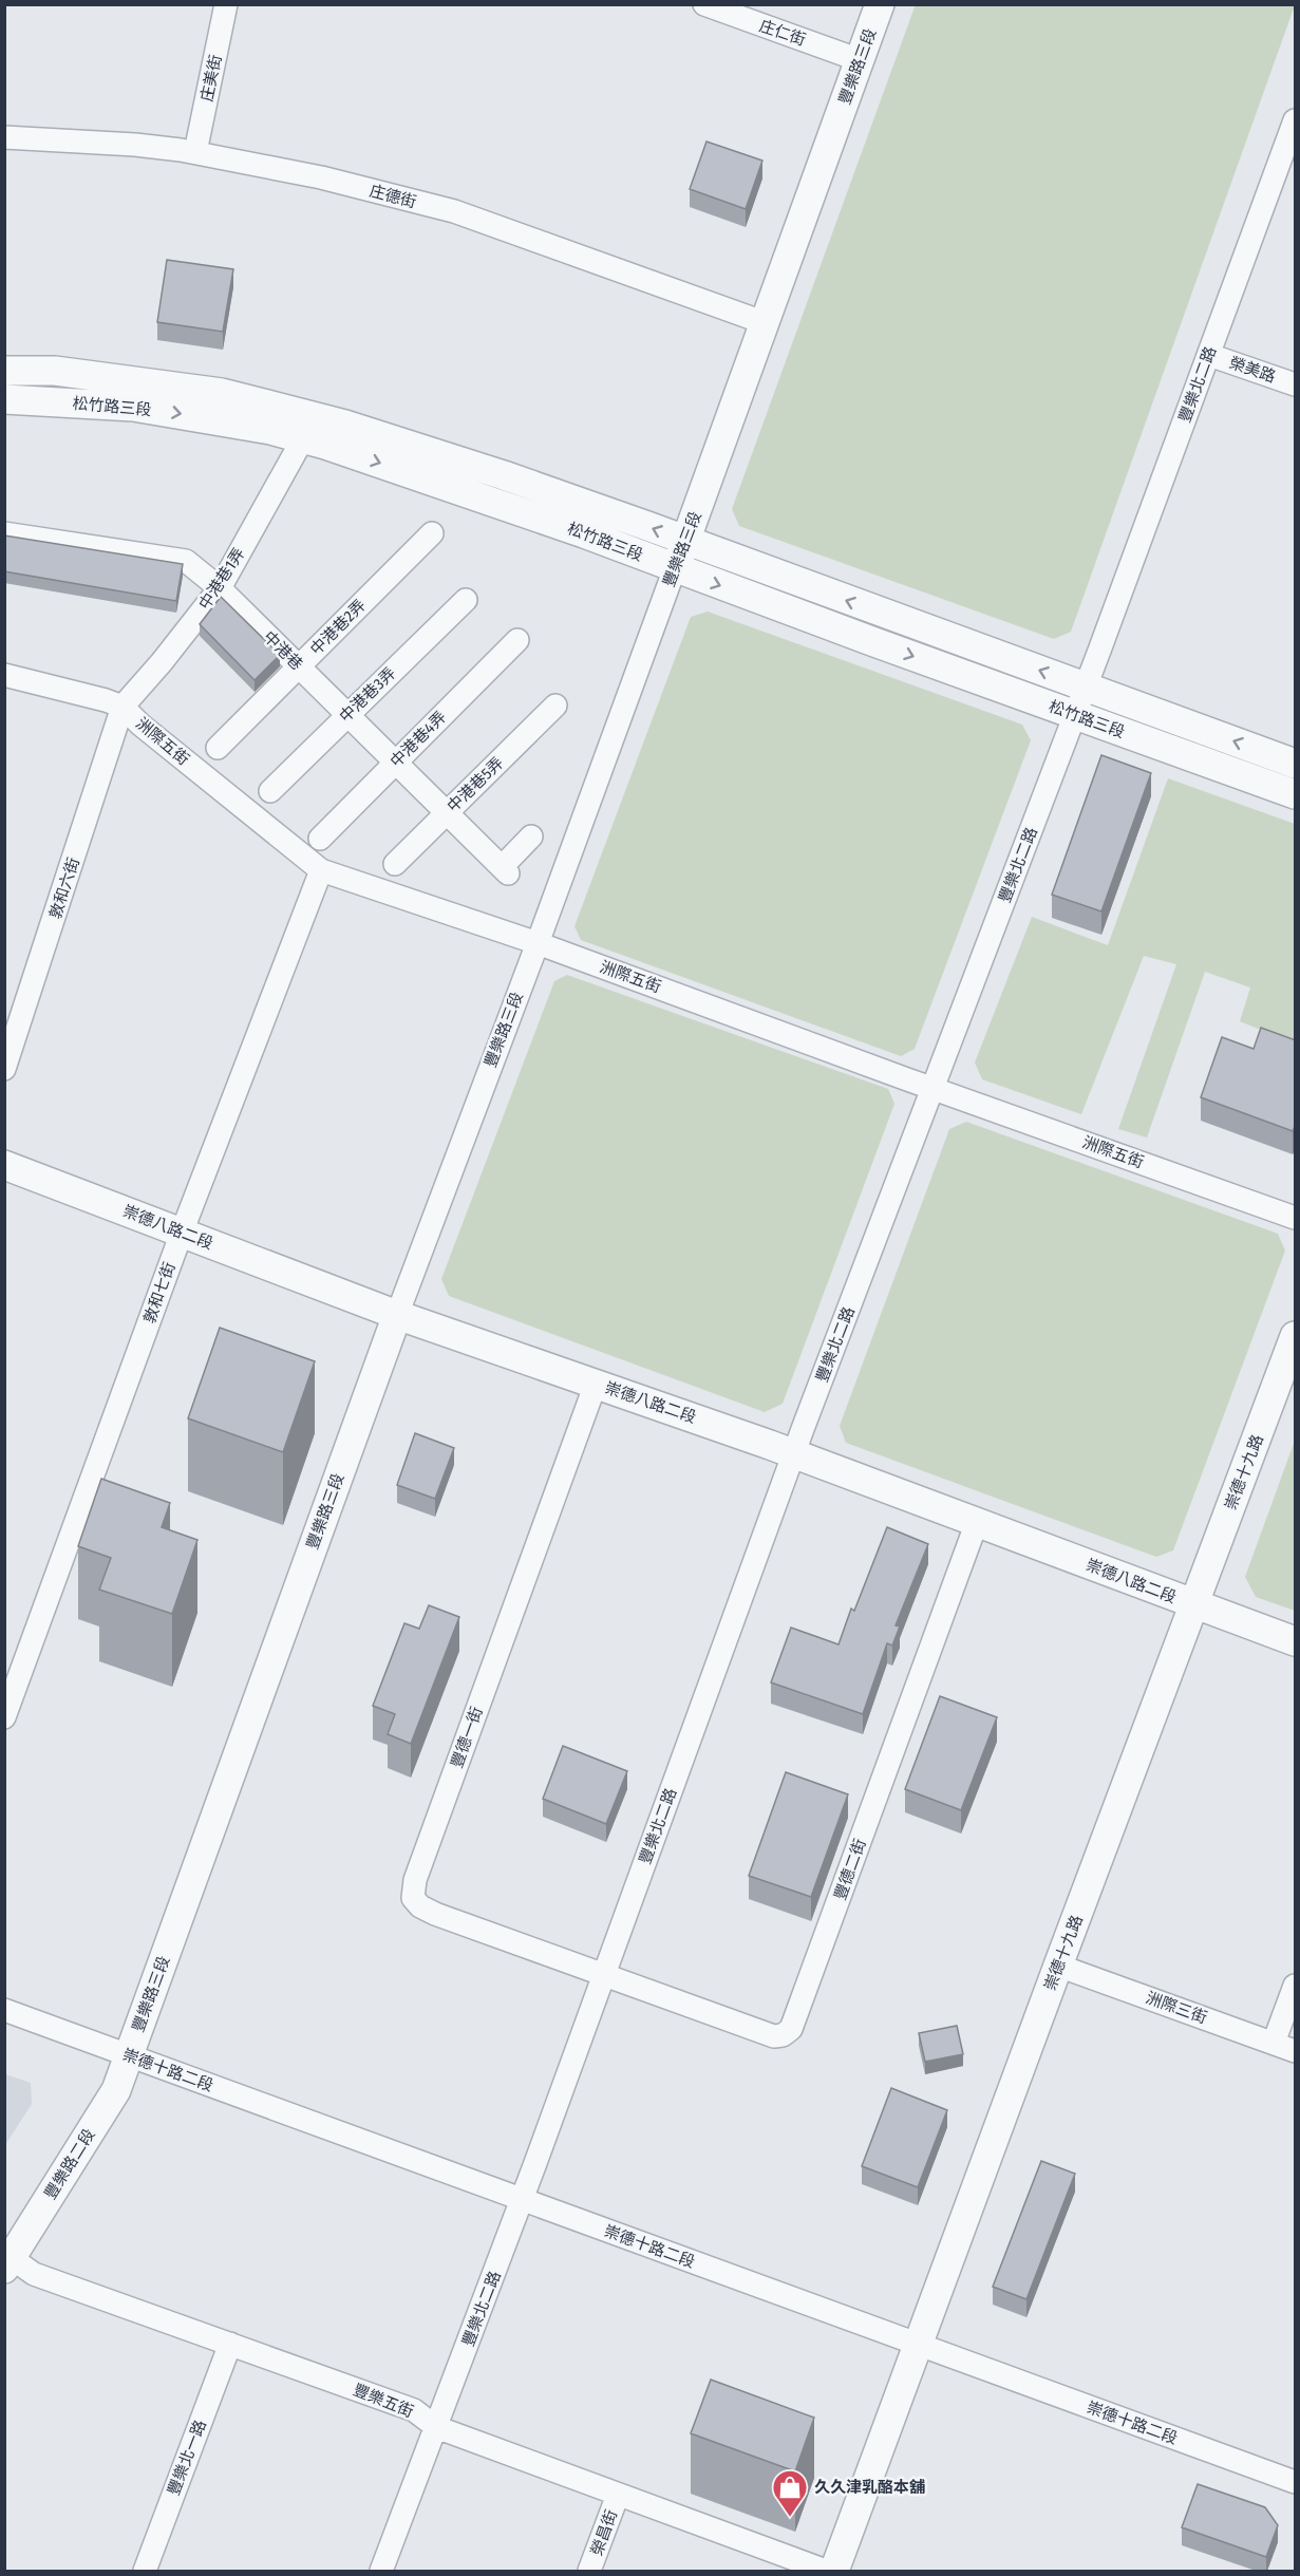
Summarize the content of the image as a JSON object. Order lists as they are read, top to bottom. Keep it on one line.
{"streets":{"street":["庄仁街","豐樂路三段","庄美街","庄德街","榮美路","豐樂北二路","松竹路三段","中港巷1弄","中港巷2弄","中港巷","中港巷3弄","中港巷4弄","洲際五街","中港巷5弄","敦和六街","崇德八路二段","敦和七街","崇德十九路","豐德一街","豐德二街","洲際三街","崇德十路二段","豐樂路二段","豐樂五街","豐樂北一路","榮昌街"]},"crossings":[["庄仁街","豐樂路三段"],["豐樂路三段","庄德街"],["豐樂路三段","松竹路三段"],["豐樂路三段","洲際五街"],["豐樂路三段","崇德八路二段"],["豐樂路三段","崇德十路二段"],["豐樂路三段","豐樂路二段"],["庄美街","庄德街"],["榮美路","豐樂北二路"],["豐樂北二路","松竹路三段"],["豐樂北二路","洲際五街"],["豐樂北二路","崇德八路二段"],["豐樂北二路","豐德一街"],["豐樂北二路","豐德二街"],["豐樂北二路","崇德十路二段"],["豐樂北二路","豐樂五街"],["松竹路三段","中港巷1弄"],["中港巷1弄","中港巷"],["中港巷1弄","洲際五街"],["中港巷1弄","敦和六街"],["中港巷2弄","中港巷"],["中港巷","中港巷3弄"],["中港巷","中港巷4弄"],["中港巷","中港巷5弄"],["洲際五街","敦和六街"],["洲際五街","敦和七街"],["崇德八路二段","敦和七街"],["崇德八路二段","崇德十九路"],["崇德八路二段","豐德一街"],["崇德八路二段","豐德二街"],["崇德十九路","洲際三街"],["崇德十九路","崇德十路二段"],["豐德一街","豐德二街"],["崇德十路二段","豐樂路二段"],["豐樂路二段","豐樂五街"],["豐樂五街","豐樂北一路"],["豐樂五街","榮昌街"]],"places":{"shop":["久久津乳酪本舖"]}}
